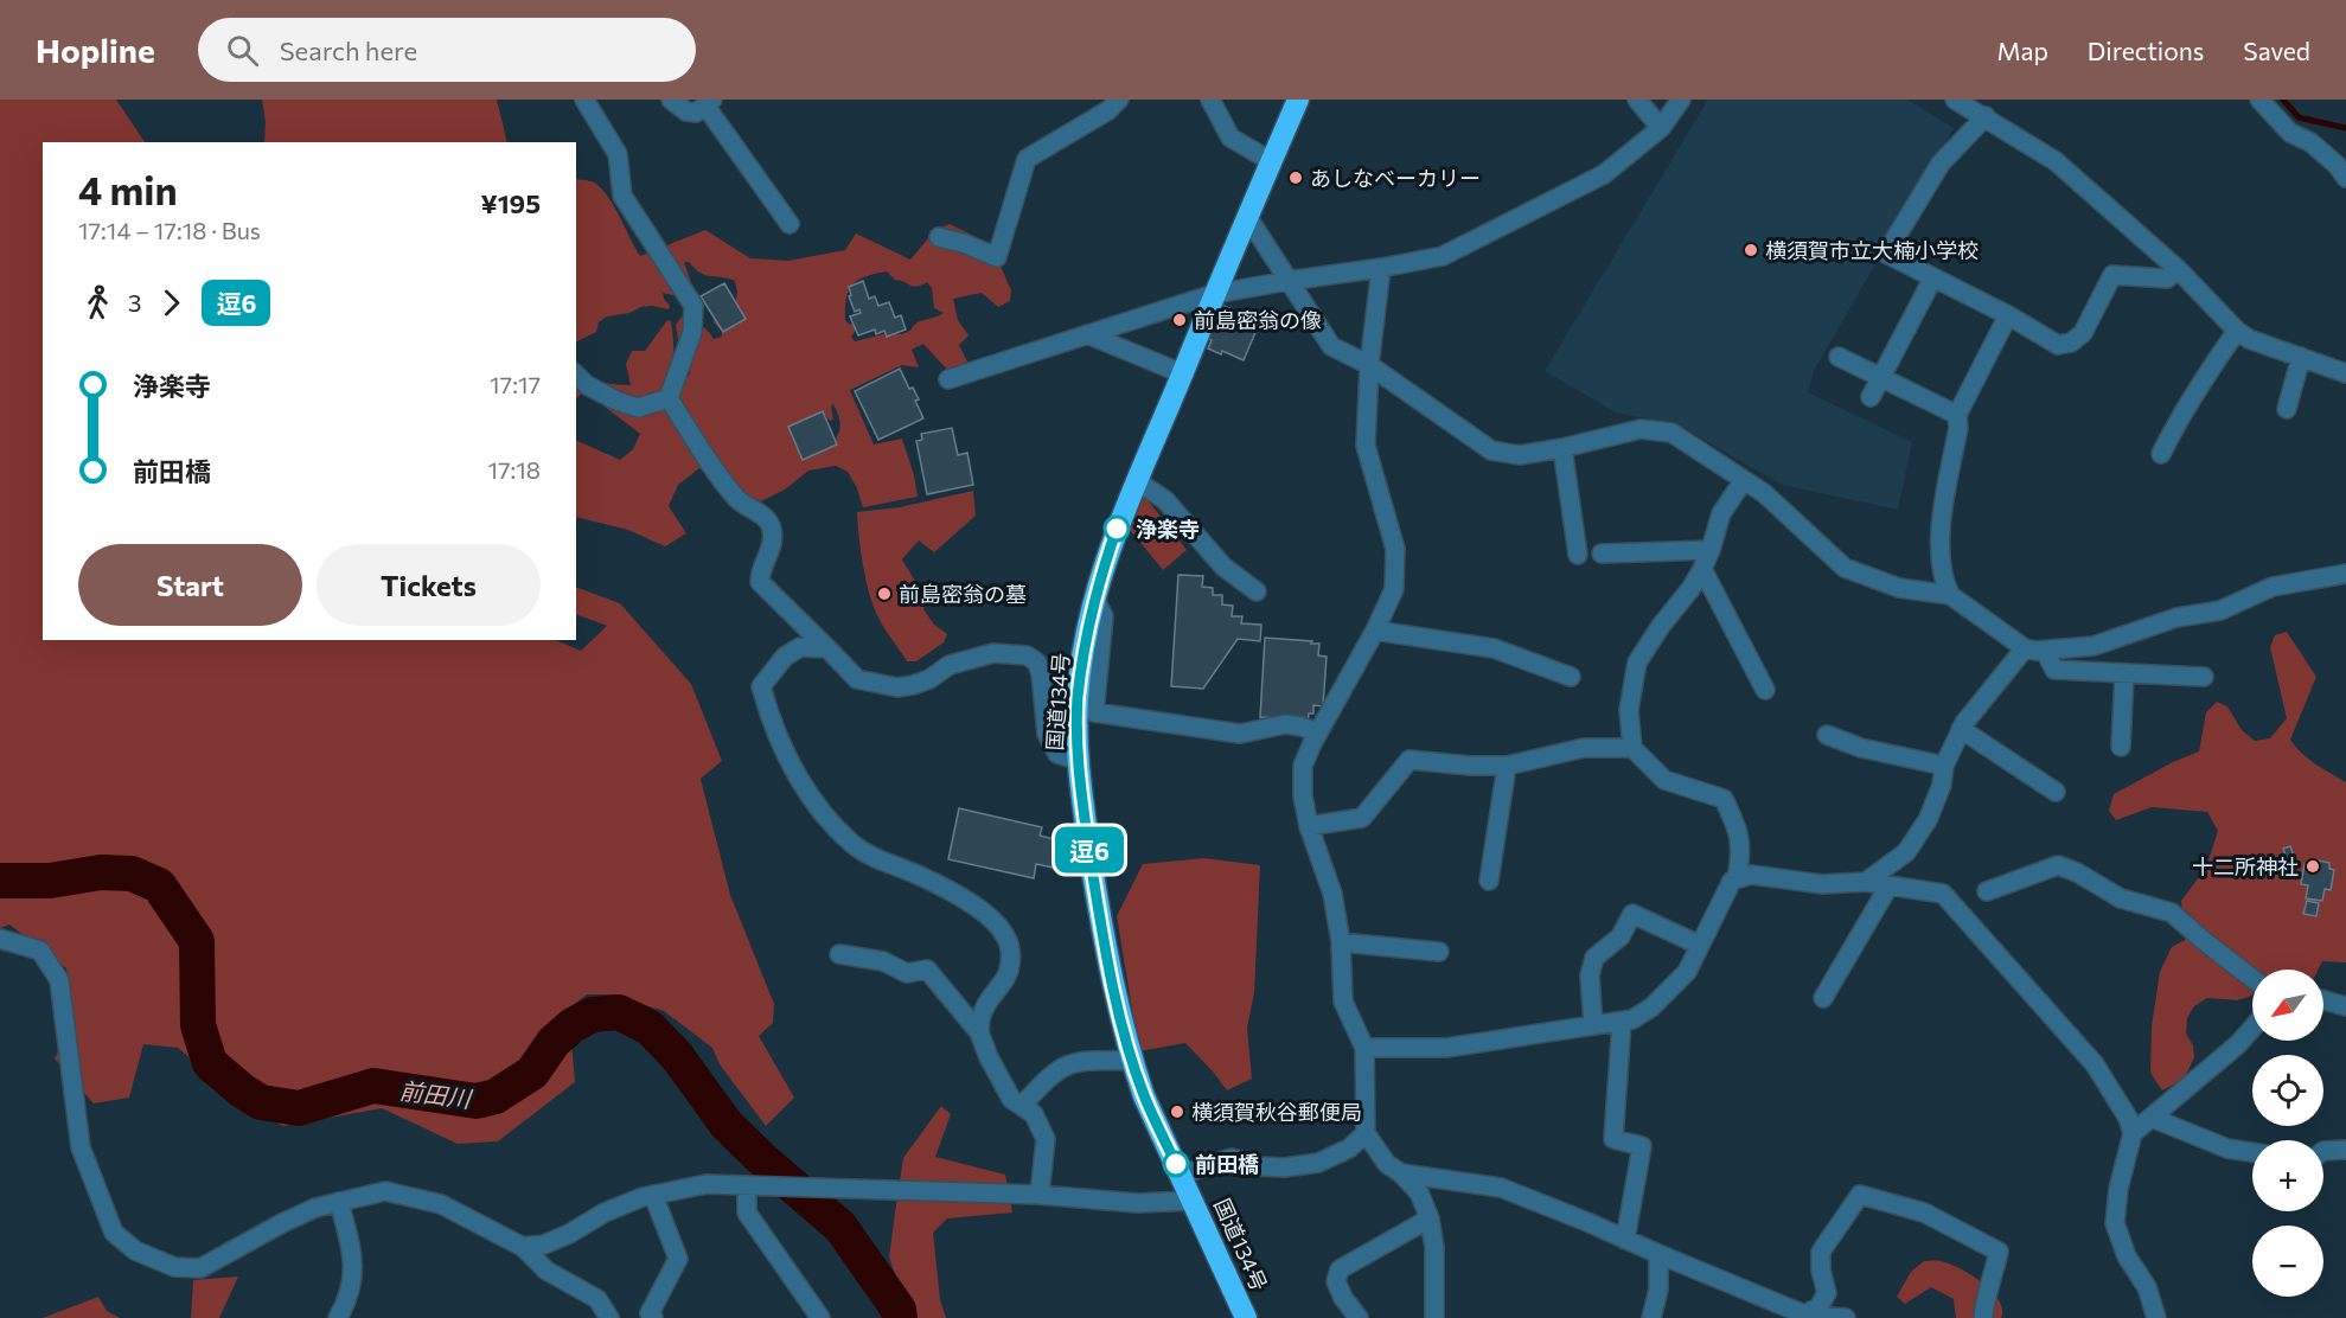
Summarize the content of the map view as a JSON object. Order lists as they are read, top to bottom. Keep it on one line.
{"streets":{"highway":["国道134号"]},"water":["前田川"],"places":["あしなベーカリー","横須賀市立大楠小学校","前島密翁の像","浄楽寺","前島密翁の墓","十二所神社","横須賀秋谷郵便局","前田橋"],"lines":["bus line 逗6"],"north":"bottom left","page":{"header":"Hopline","search":"Search here","nav":["Map","Directions","Saved"],"on_map":"逗6","heading":["4 min","17:14 – 17:18 · Bus","¥195"],"legs":["3","逗6"],"list":[{"name":"浄楽寺","value":"17:17"},{"name":"前田橋","value":"17:18"}],"buttons":["Start","Tickets"],"map_buttons":["+","−"]}}
